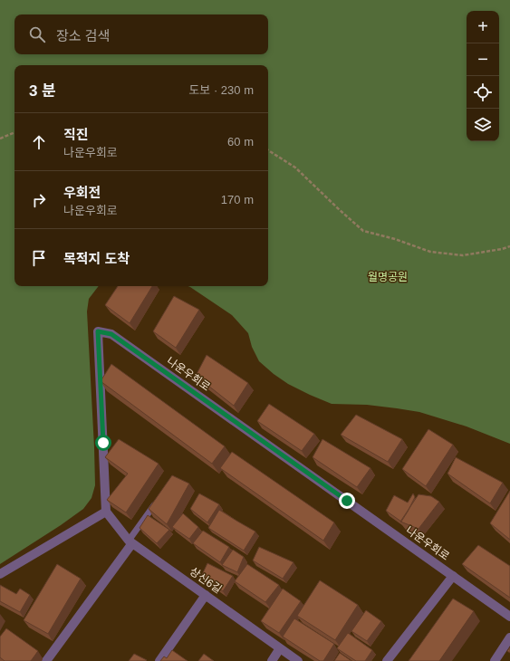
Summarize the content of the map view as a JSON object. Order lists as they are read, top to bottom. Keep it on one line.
{"streets":{"street":["나운우회로","상신6길"]},"crossings":[["나운우회로","상신6길"]],"parks":["월명공원"],"page":{"map_buttons":["+","−"],"search":"장소 검색","heading":["3 분","도보 · 230 m"],"list":[["직진","나운우회로","60 m"],["우회전","나운우회로","170 m"],"목적지 도착"]}}
